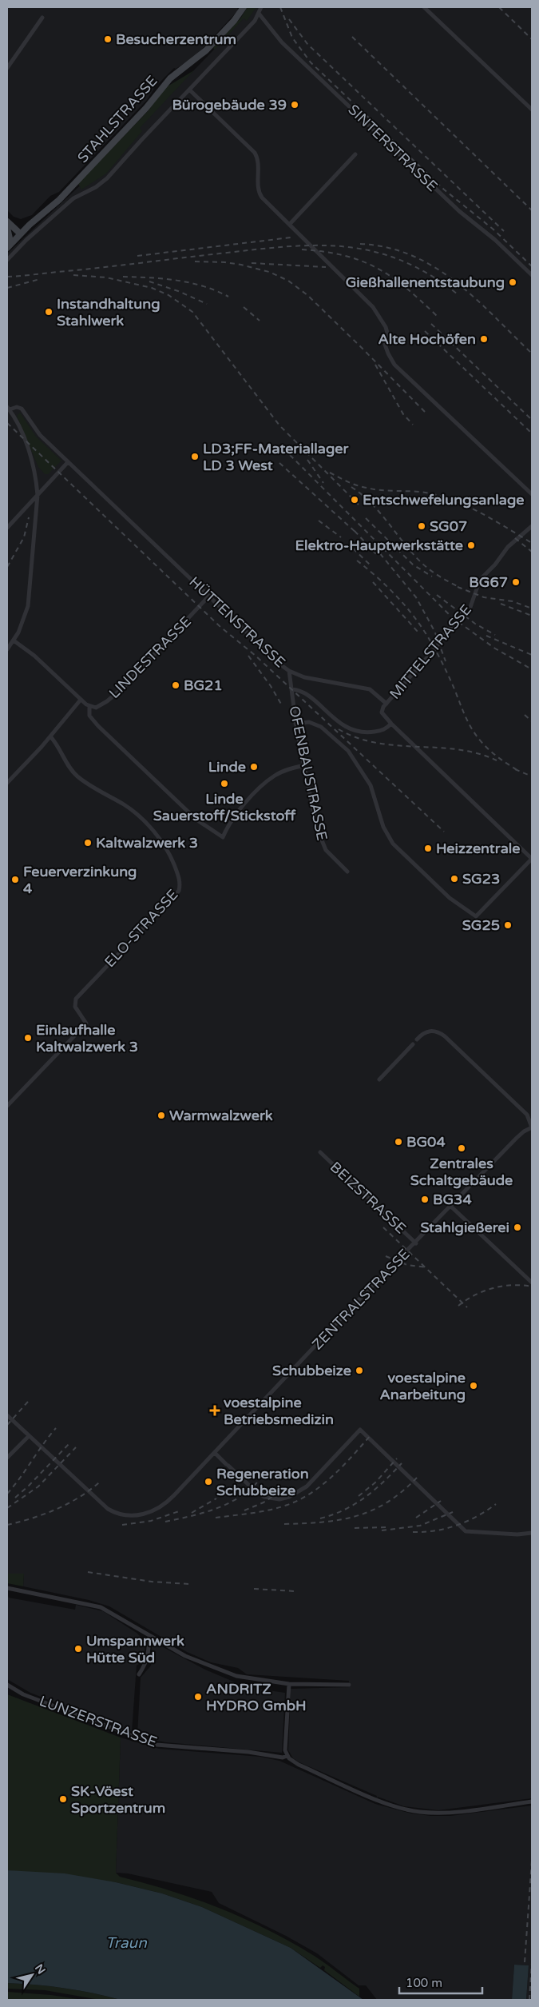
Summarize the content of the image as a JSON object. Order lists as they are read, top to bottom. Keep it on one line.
{"streets":{"street":["STAHLSTRASSE","SINTERSTRASSE","HÜTTENSTRASSE","MITTELSTRASSE","LINDESTRASSE","OFENBAUSTRASSE","ELO-STRASSE","BEIZSTRASSE","ZENTRALSTRASSE","LUNZERSTRASSE"]},"crossings":[["HÜTTENSTRASSE","LINDESTRASSE"],["HÜTTENSTRASSE","OFENBAUSTRASSE"],["BEIZSTRASSE","ZENTRALSTRASSE"]],"water":["Traun"],"places":{"other":["Besucherzentrum","Bürogebäude 39","Gießhallenentstaubung","Instandhaltung Stahlwerk","Alte Hochöfen","LD3;FF-Materiallager LD 3 West","Entschwefelungsanlage","SG07","Elektro-Hauptwerkstätte","BG67","BG21","Linde","Linde Sauerstoff/Stickstoff","Kaltwalzwerk 3","Heizzentrale","SG23","Feuerverzinkung 4","SG25","Einlaufhalle Kaltwalzwerk 3","Warmwalzwerk","BG04","Zentrales Schaltgebäude","BG34","Stahlgießerei","Schubbeize","voestalpine Anarbeitung","Regeneration Schubbeize","Umspannwerk Hütte Süd","ANDRITZ HYDRO GmbH","SK-Vöest Sportzentrum"],"health":["voestalpine Betriebsmedizin"]},"scale_bar":"100 m","north":"top right"}
